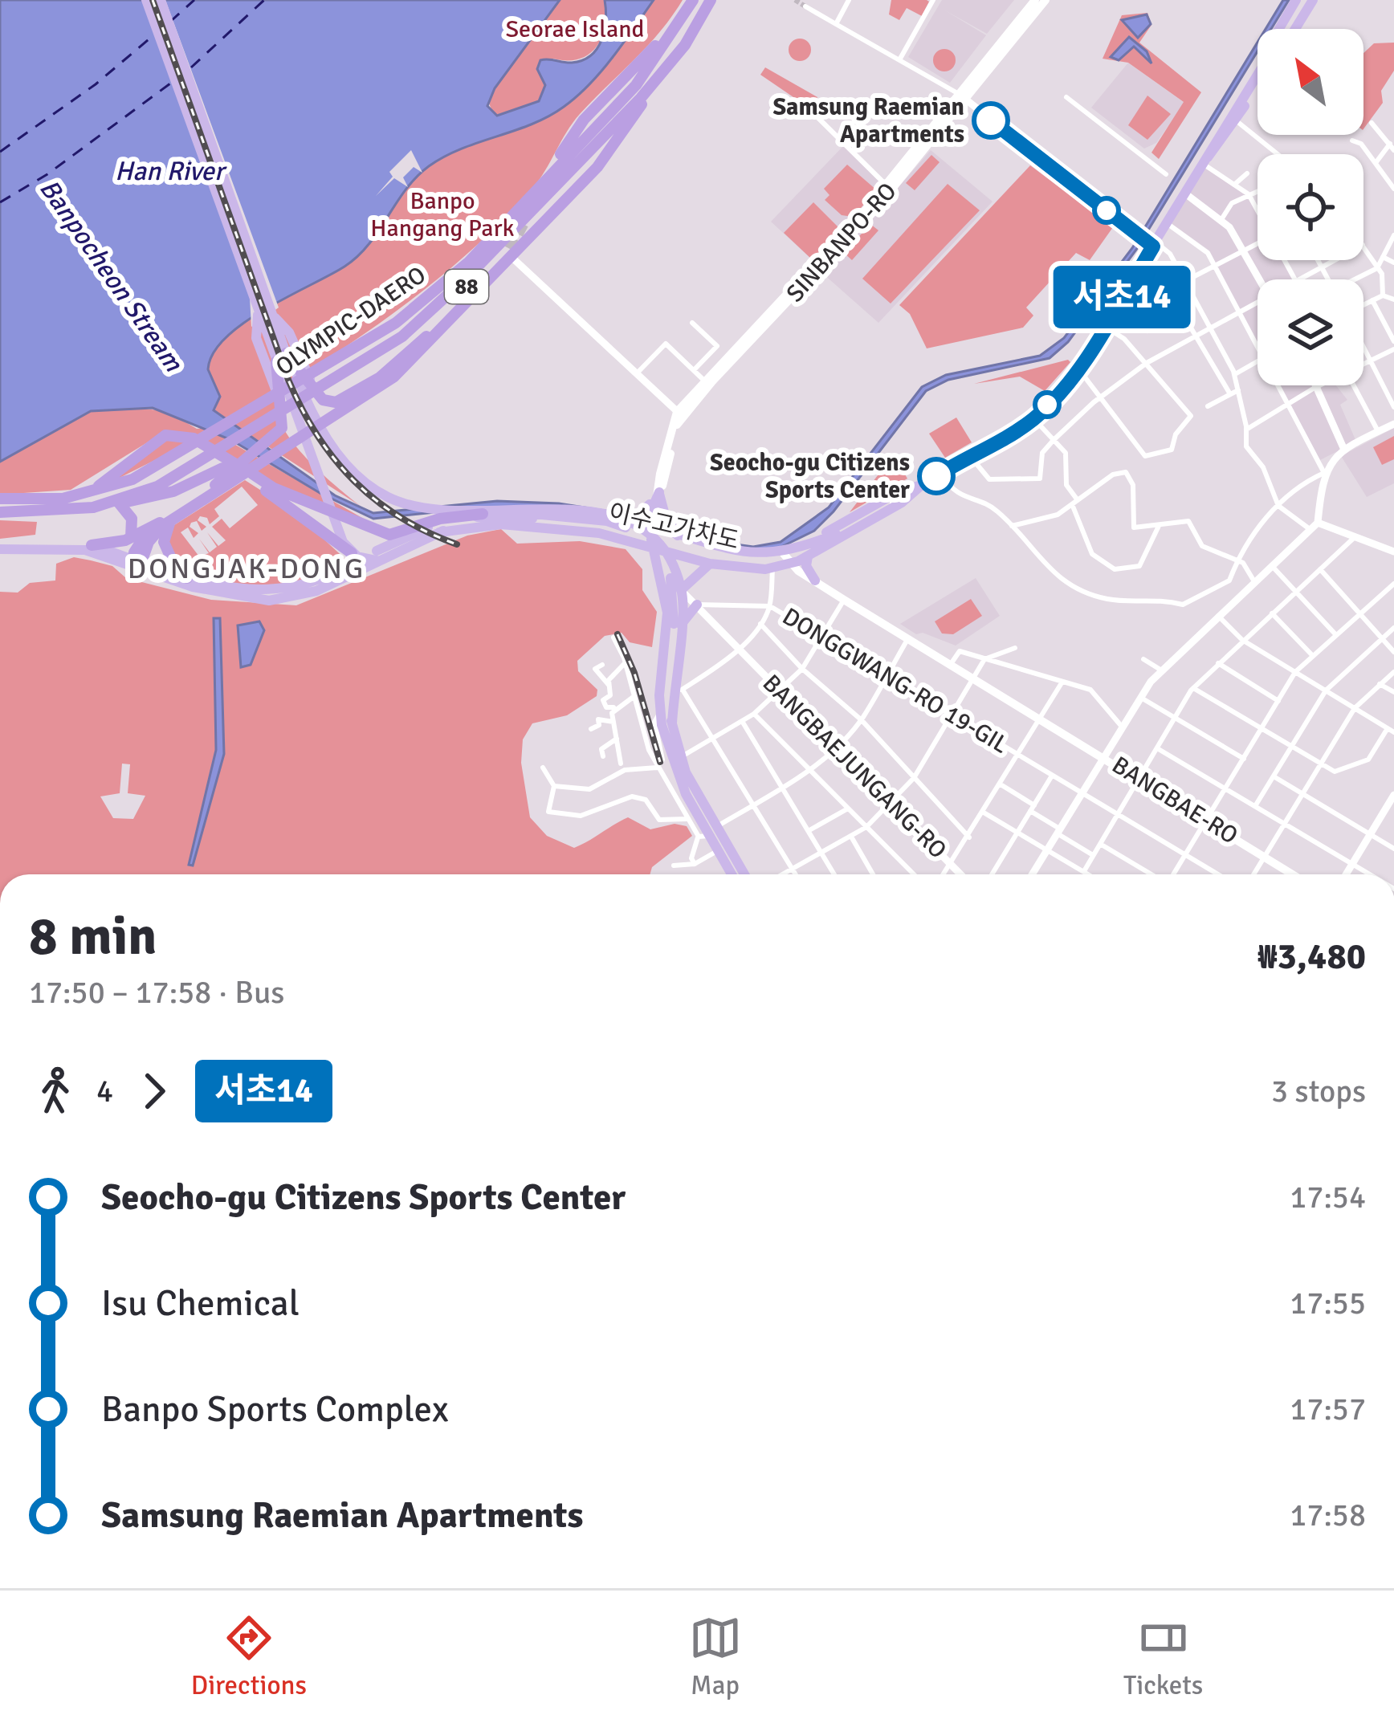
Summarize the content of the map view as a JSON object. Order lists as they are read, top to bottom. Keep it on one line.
{"streets":{"highway":["88","OLYMPIC-DAERO"],"main road":["SINBANPO-RO","이수고가차도","BANGBAE-RO"],"street":["DONGGWANG-RO 19-GIL","BANGBAEJUNGANG-RO"]},"crossings":[["88","OLYMPIC-DAERO"],["DONGGWANG-RO 19-GIL","BANGBAEJUNGANG-RO"]],"districts":["DONGJAK-DONG"],"water":["Han River","Banpocheon Stream"],"parks":["Seorae Island","Banpo Hangang Park"],"places":["Samsung Raemian Apartments","Seocho-gu Citizens Sports Center"],"lines":["bus line 서초14"],"north":"top left","page":{"on_map":"서초14","heading":["8 min","17:50 – 17:58 · Bus","₩3,480"],"legs":["4","서초14","3 stops"],"list":[{"name":"Seocho-gu Citizens Sports Center","value":"17:54"},{"name":"Isu Chemical","value":"17:55"},{"name":"Banpo Sports Complex","value":"17:57"},{"name":"Samsung Raemian Apartments","value":"17:58"}],"tabs":["Directions","Map","Tickets"]}}
